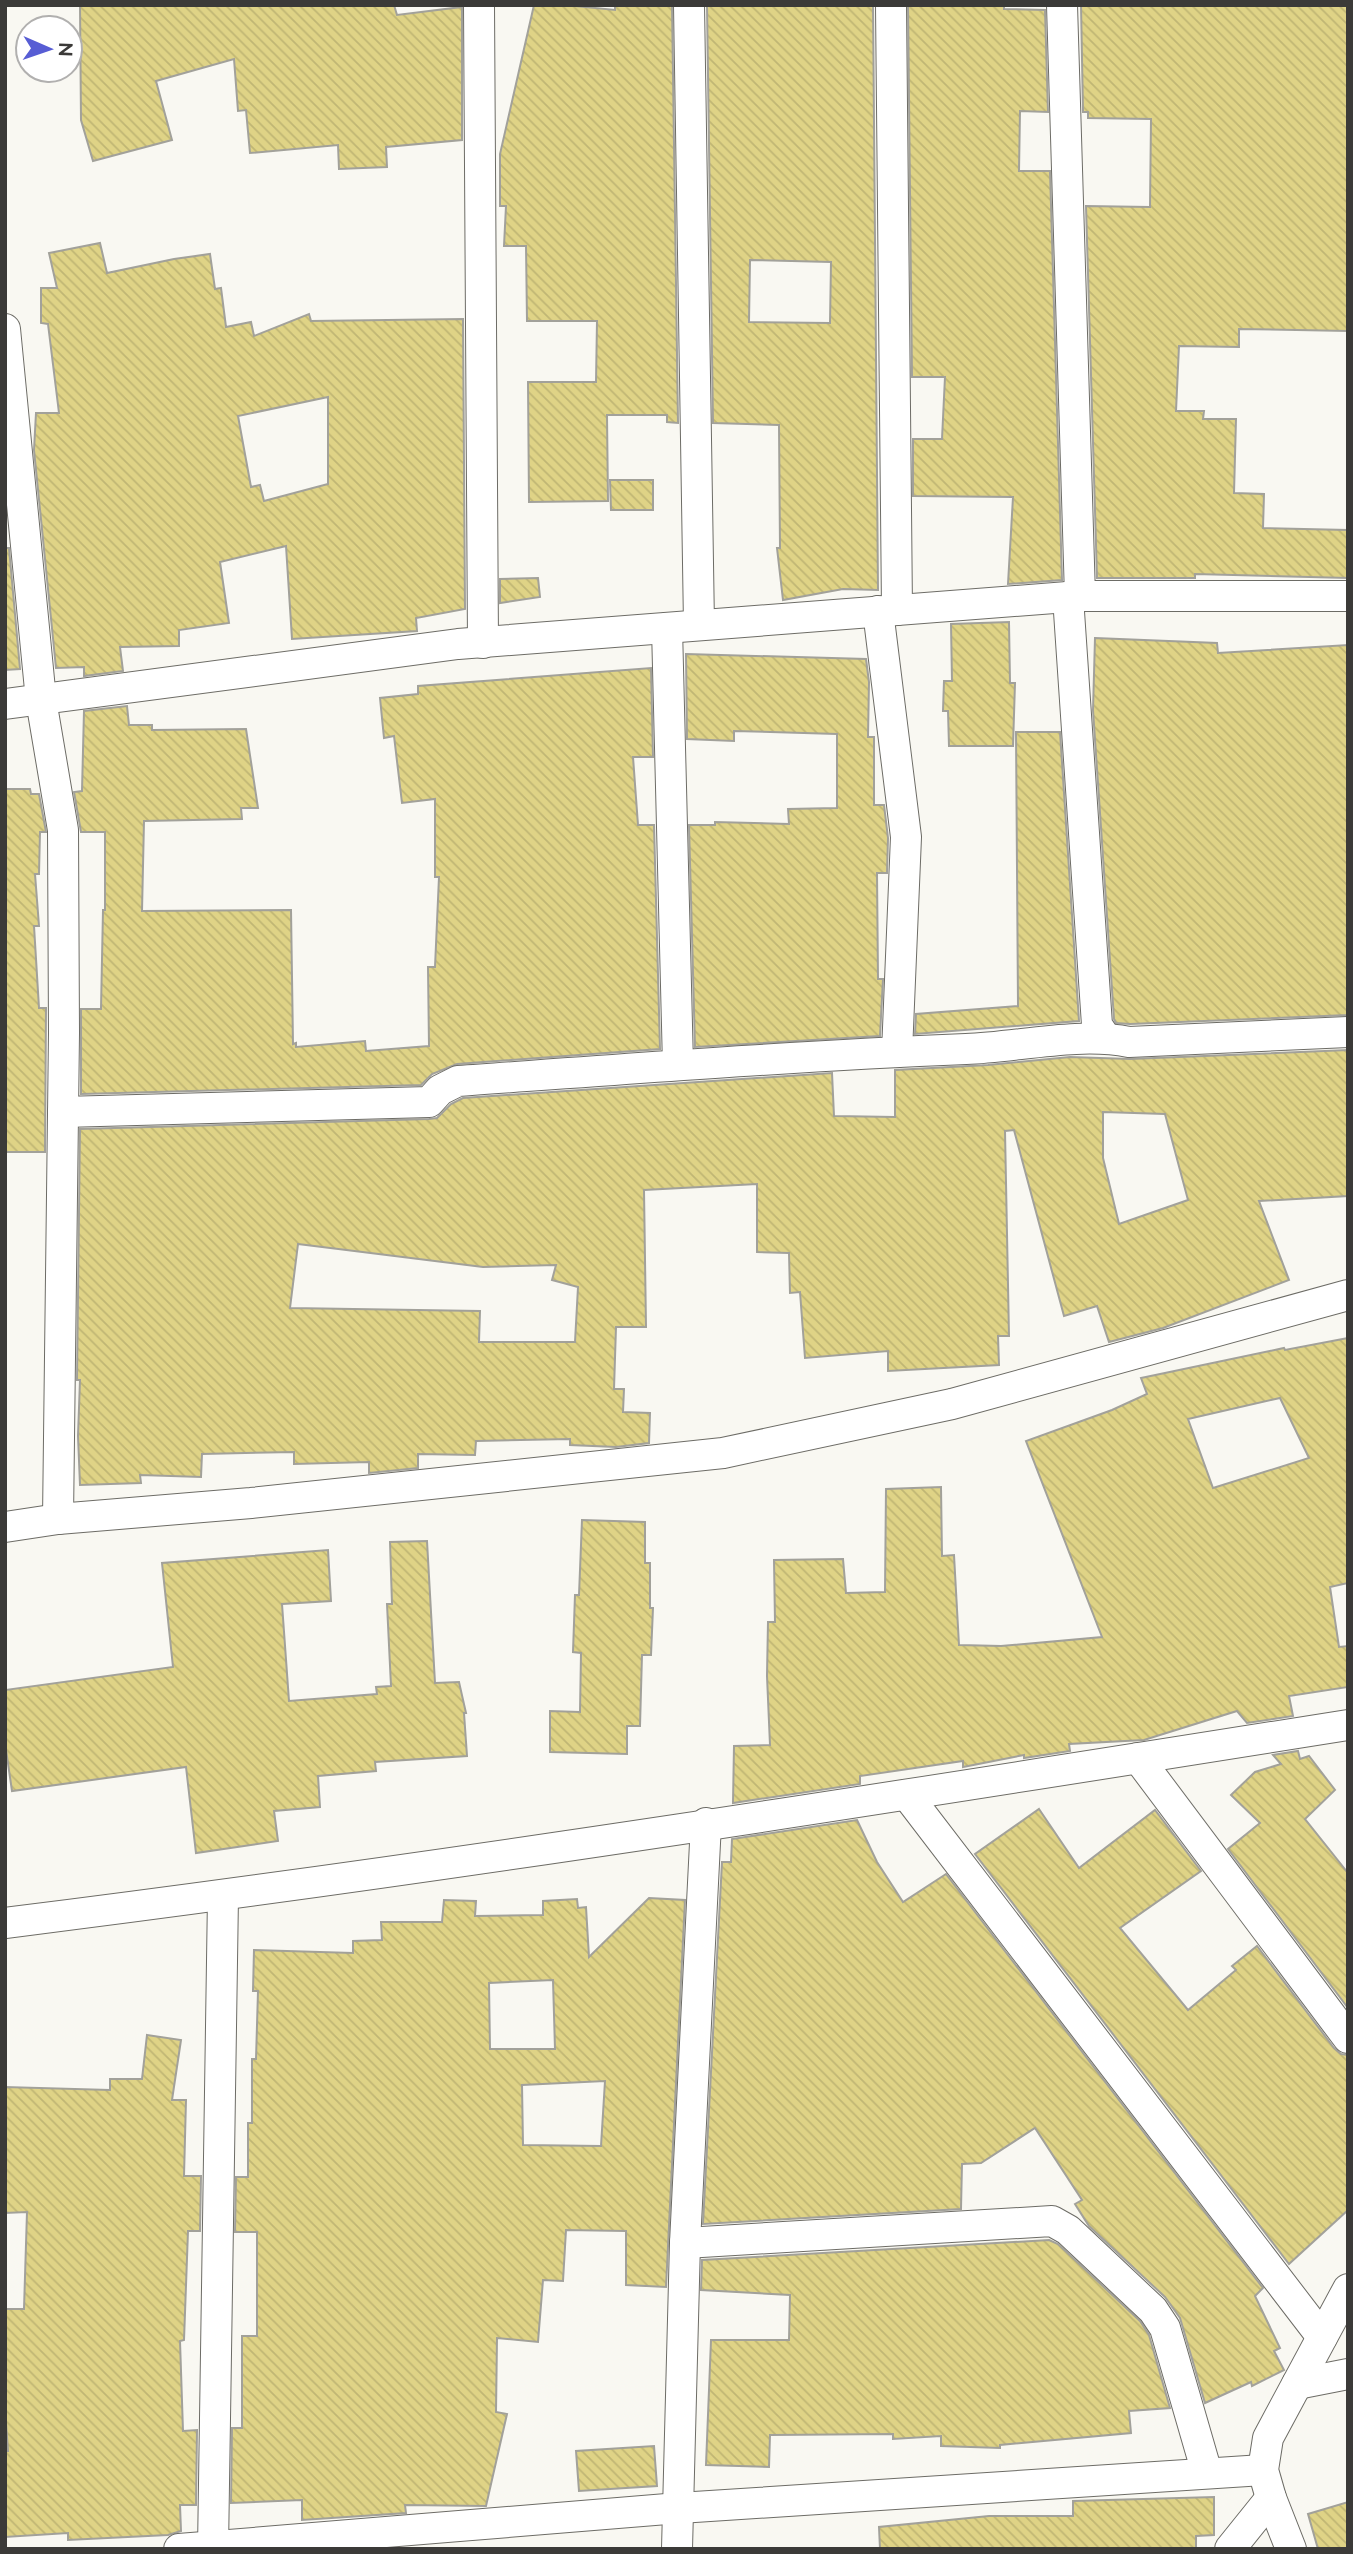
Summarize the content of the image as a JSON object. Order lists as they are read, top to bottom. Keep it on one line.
{"north":"right"}
